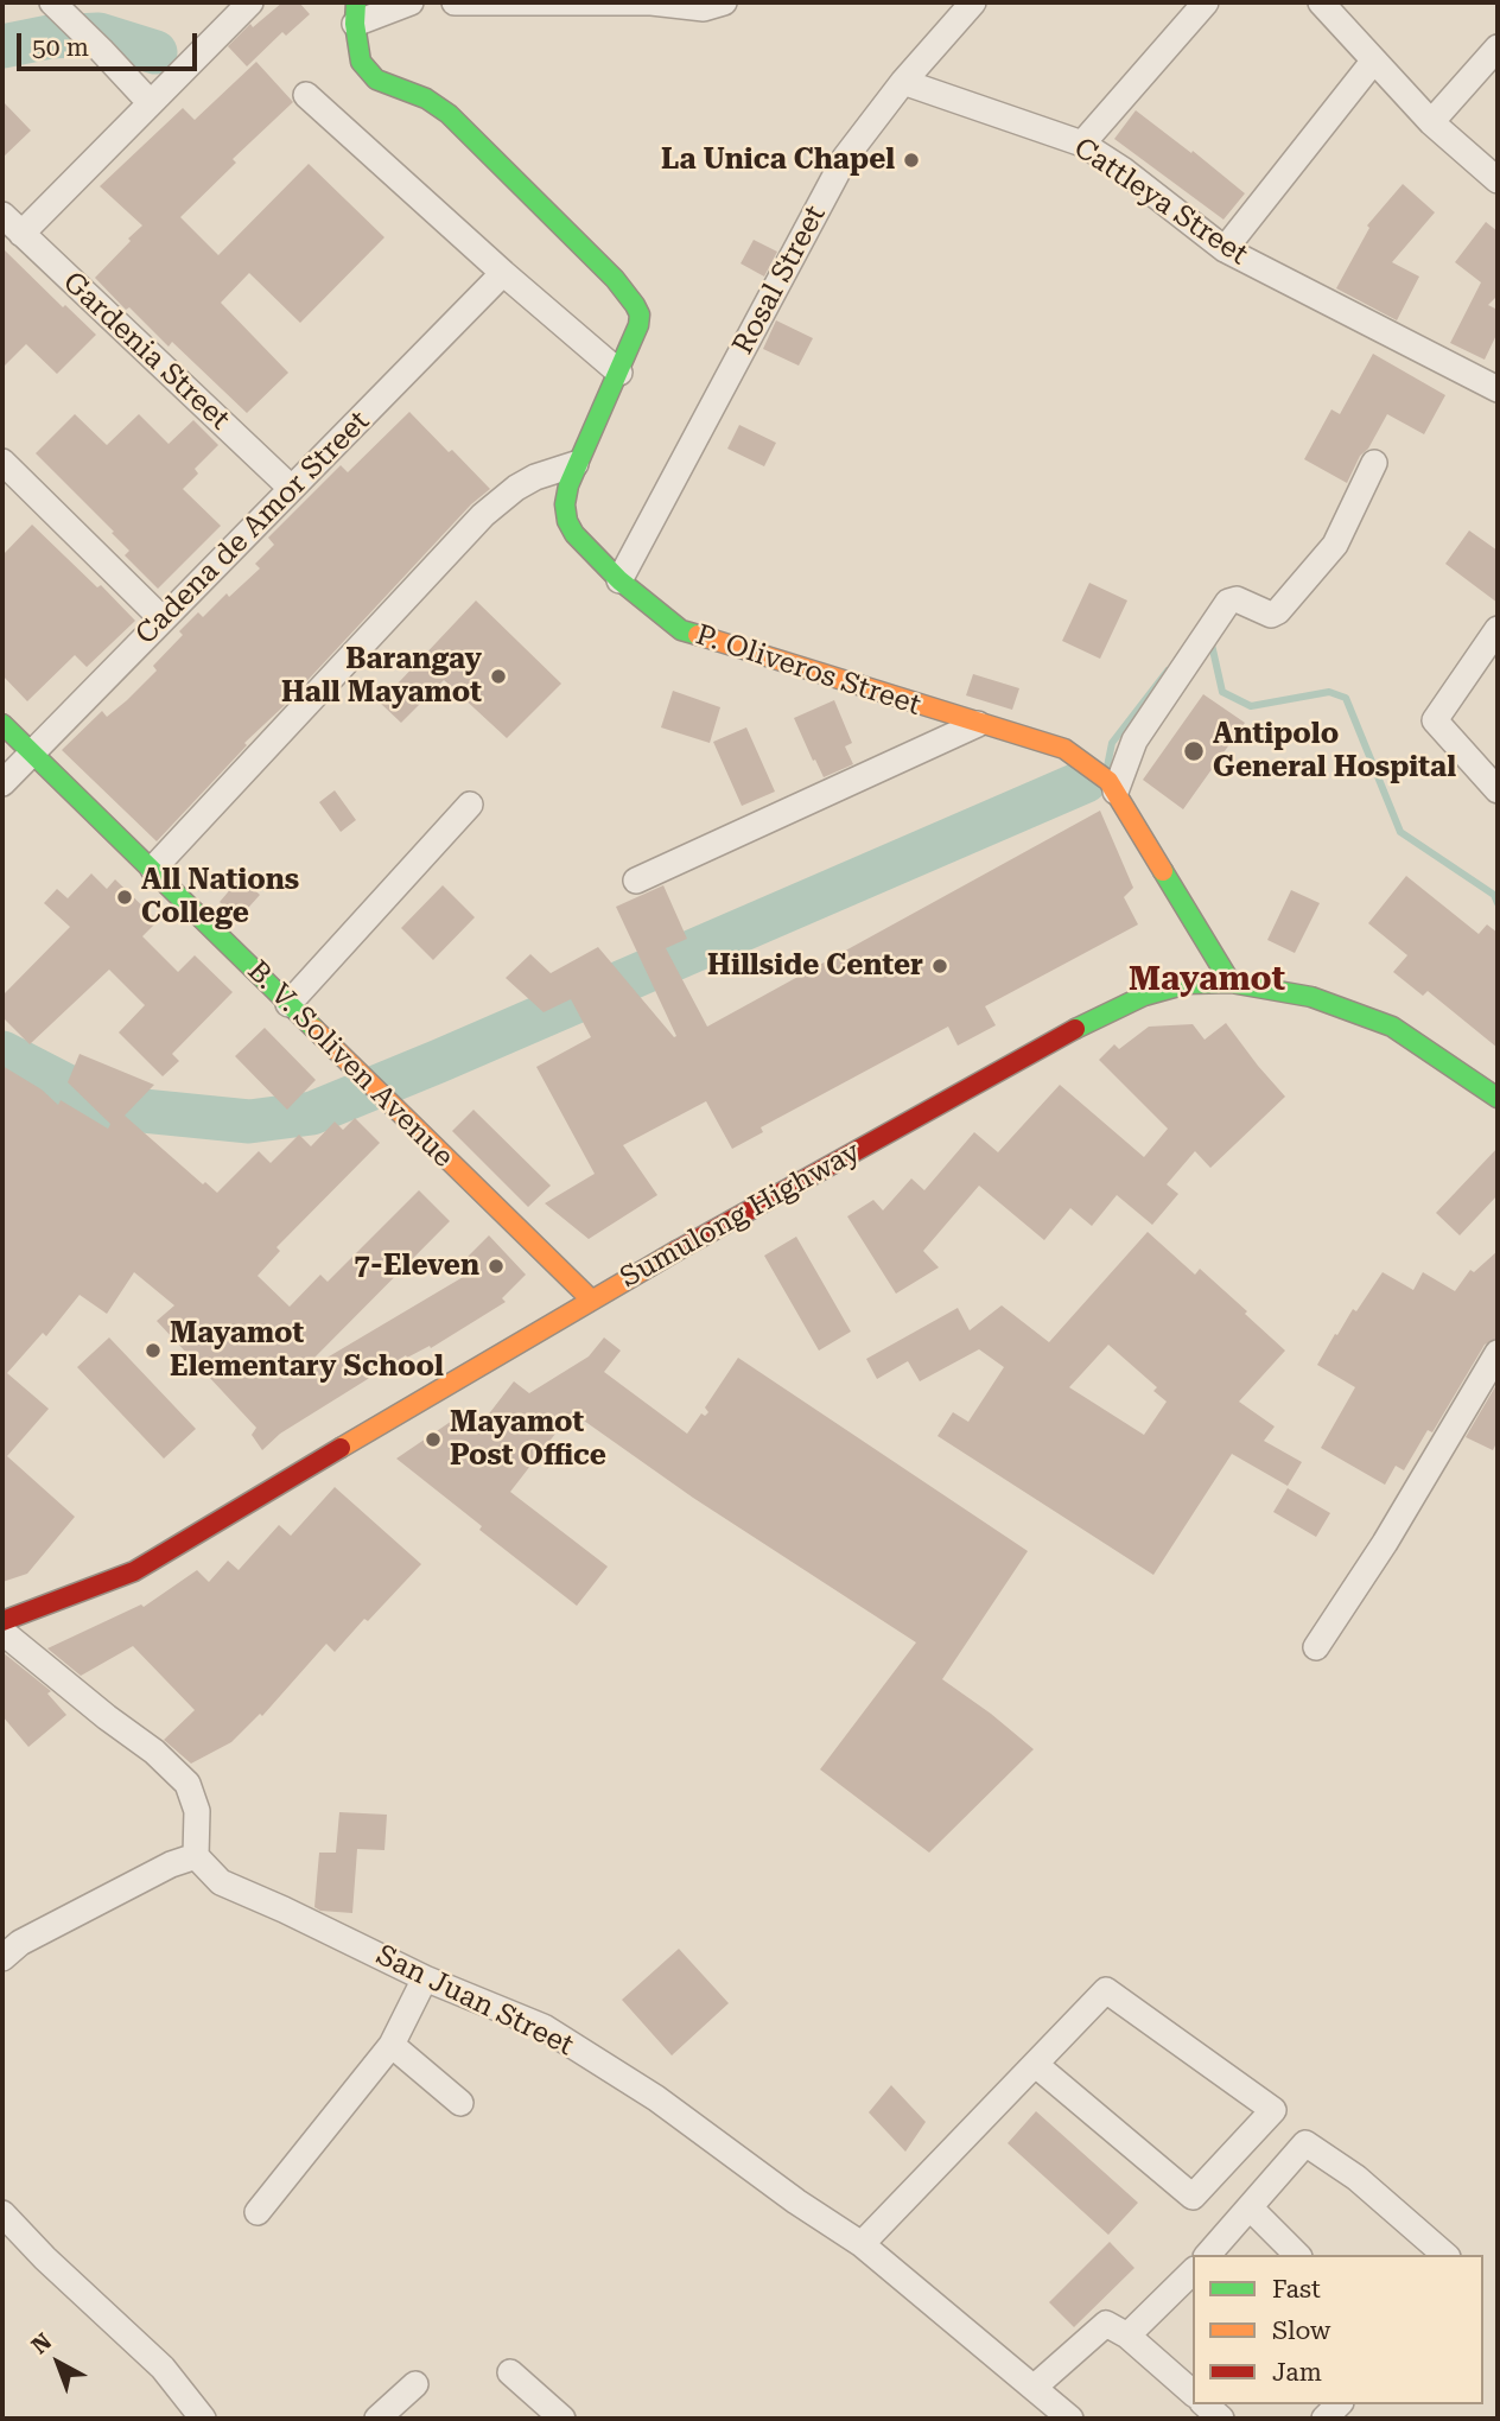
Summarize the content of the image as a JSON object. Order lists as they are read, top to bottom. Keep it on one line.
{"streets":{"main road":["P. Oliveros Street","B. V. Soliven Avenue","Sumulong Highway"],"street":["Cattleya Street","Rosal Street","Gardenia Street","Cadena de Amor Street","San Juan Street"]},"crossings":[["Cattleya Street","Rosal Street"],["Rosal Street","P. Oliveros Street"],["Gardenia Street","Cadena de Amor Street"],["Cadena de Amor Street","B. V. Soliven Avenue"],["P. Oliveros Street","Sumulong Highway"],["B. V. Soliven Avenue","Sumulong Highway"]],"districts":["Mayamot"],"places":["La Unica Chapel","Barangay Hall Mayamot","Antipolo General Hospital","All Nations College","Hillside Center","7-Eleven","Mayamot Elementary School","Mayamot Post Office"],"legend":["Fast","Slow","Jam"],"scale_bar":"50 m","north":"top left"}
